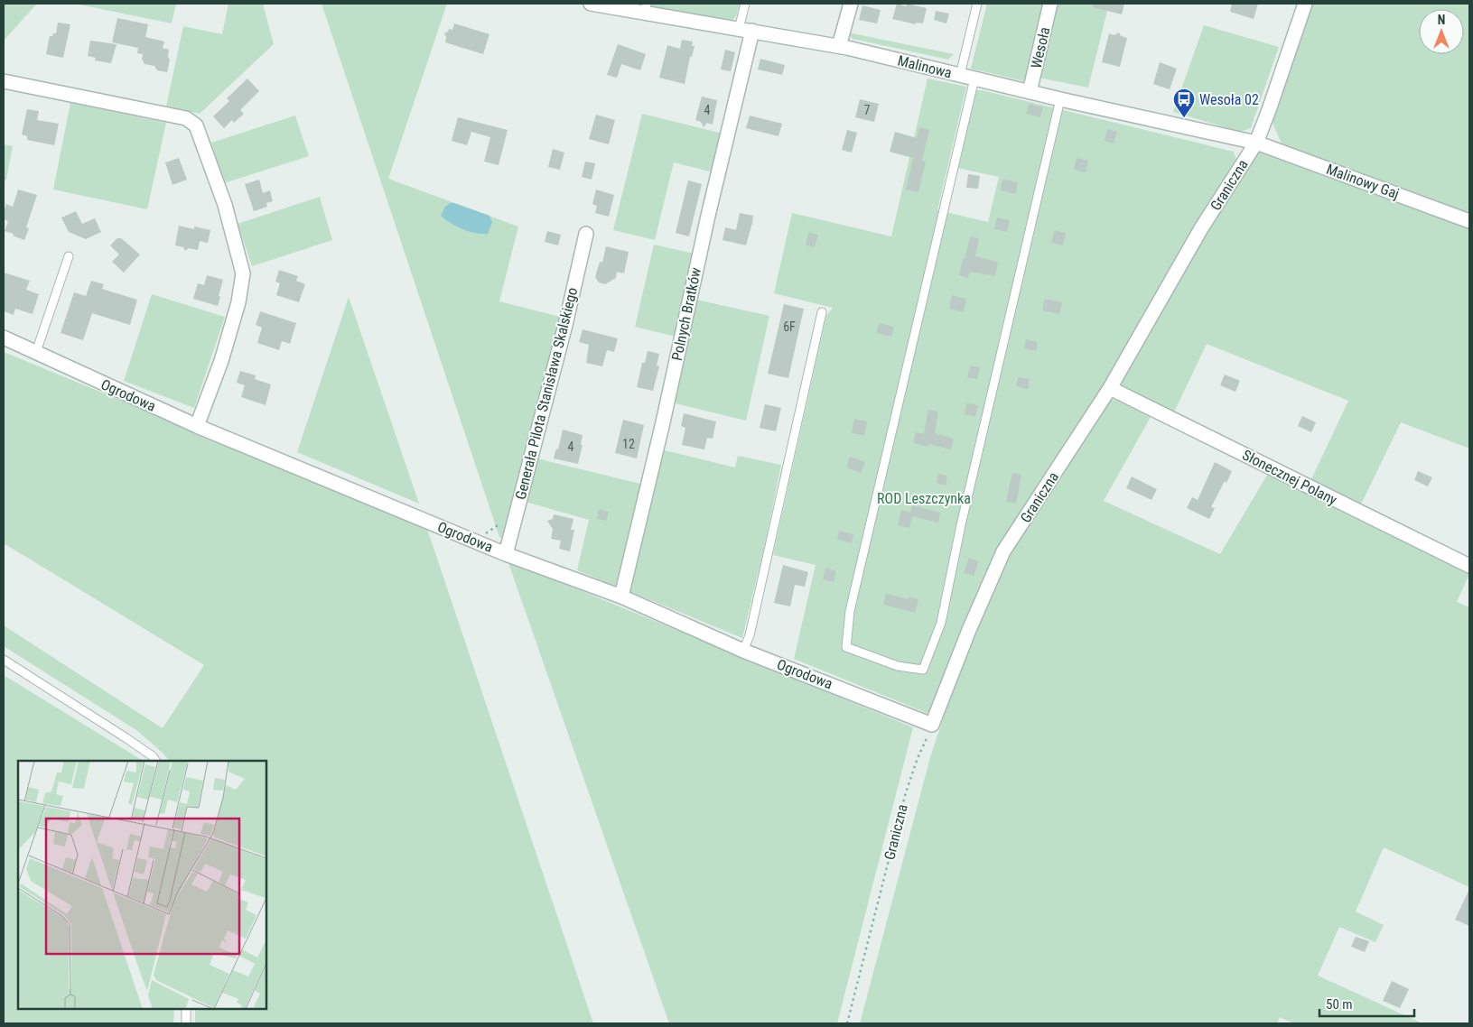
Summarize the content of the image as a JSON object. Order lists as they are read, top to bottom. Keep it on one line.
{"streets":{"street":["Wesoła","Malinowa","Malinowy Gaj","Graniczna","Polnych Bratków","Generała Pilota Stanisława Skalskiego","Ogrodowa","Słonecznej Polany"]},"crossings":[["Wesoła","Malinowa"],["Malinowa","Malinowy Gaj"],["Malinowa","Graniczna"],["Malinowa","Polnych Bratków"],["Malinowy Gaj","Graniczna"],["Graniczna","Ogrodowa"],["Graniczna","Słonecznej Polany"],["Polnych Bratków","Ogrodowa"],["Generała Pilota Stanisława Skalskiego","Ogrodowa"]],"parks":["ROD Leszczynka"],"places":{"bus stop":["Wesoła 02"]},"house_numbers":["4","7","6F","12","4"],"scale_bar":"50 m","north":"top"}
